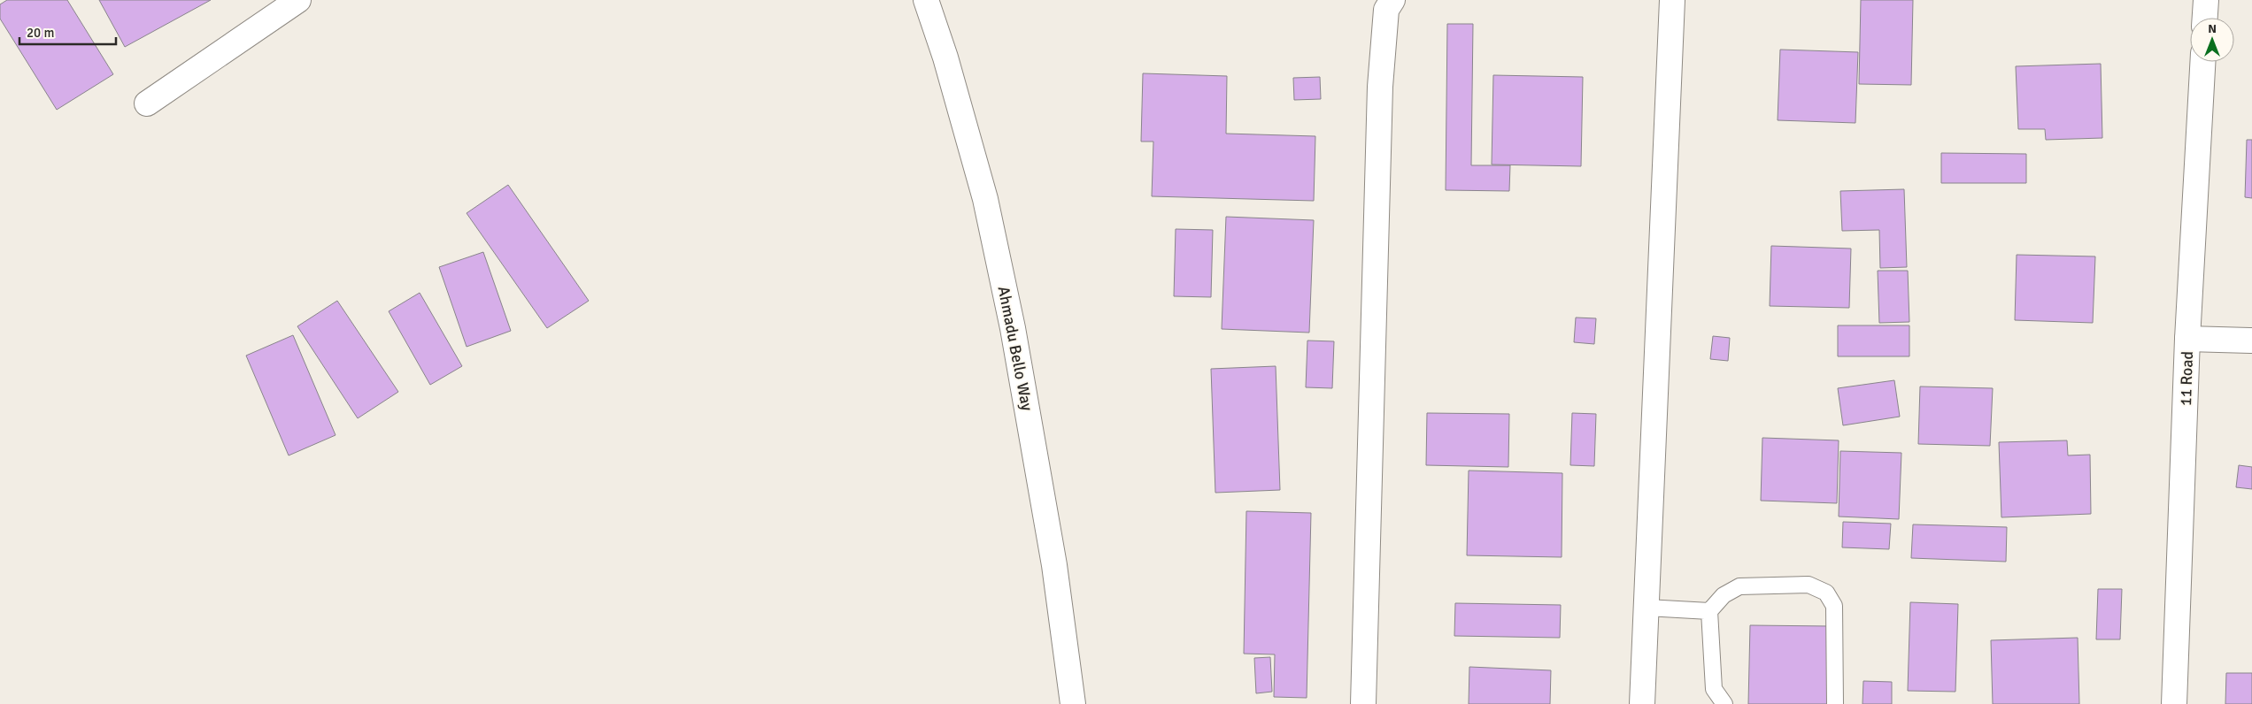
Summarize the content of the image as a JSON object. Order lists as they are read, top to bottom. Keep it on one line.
{"streets":{"street":["Ahmadu Bello Way","11 Road"]},"scale_bar":"20 m","north":"top"}
